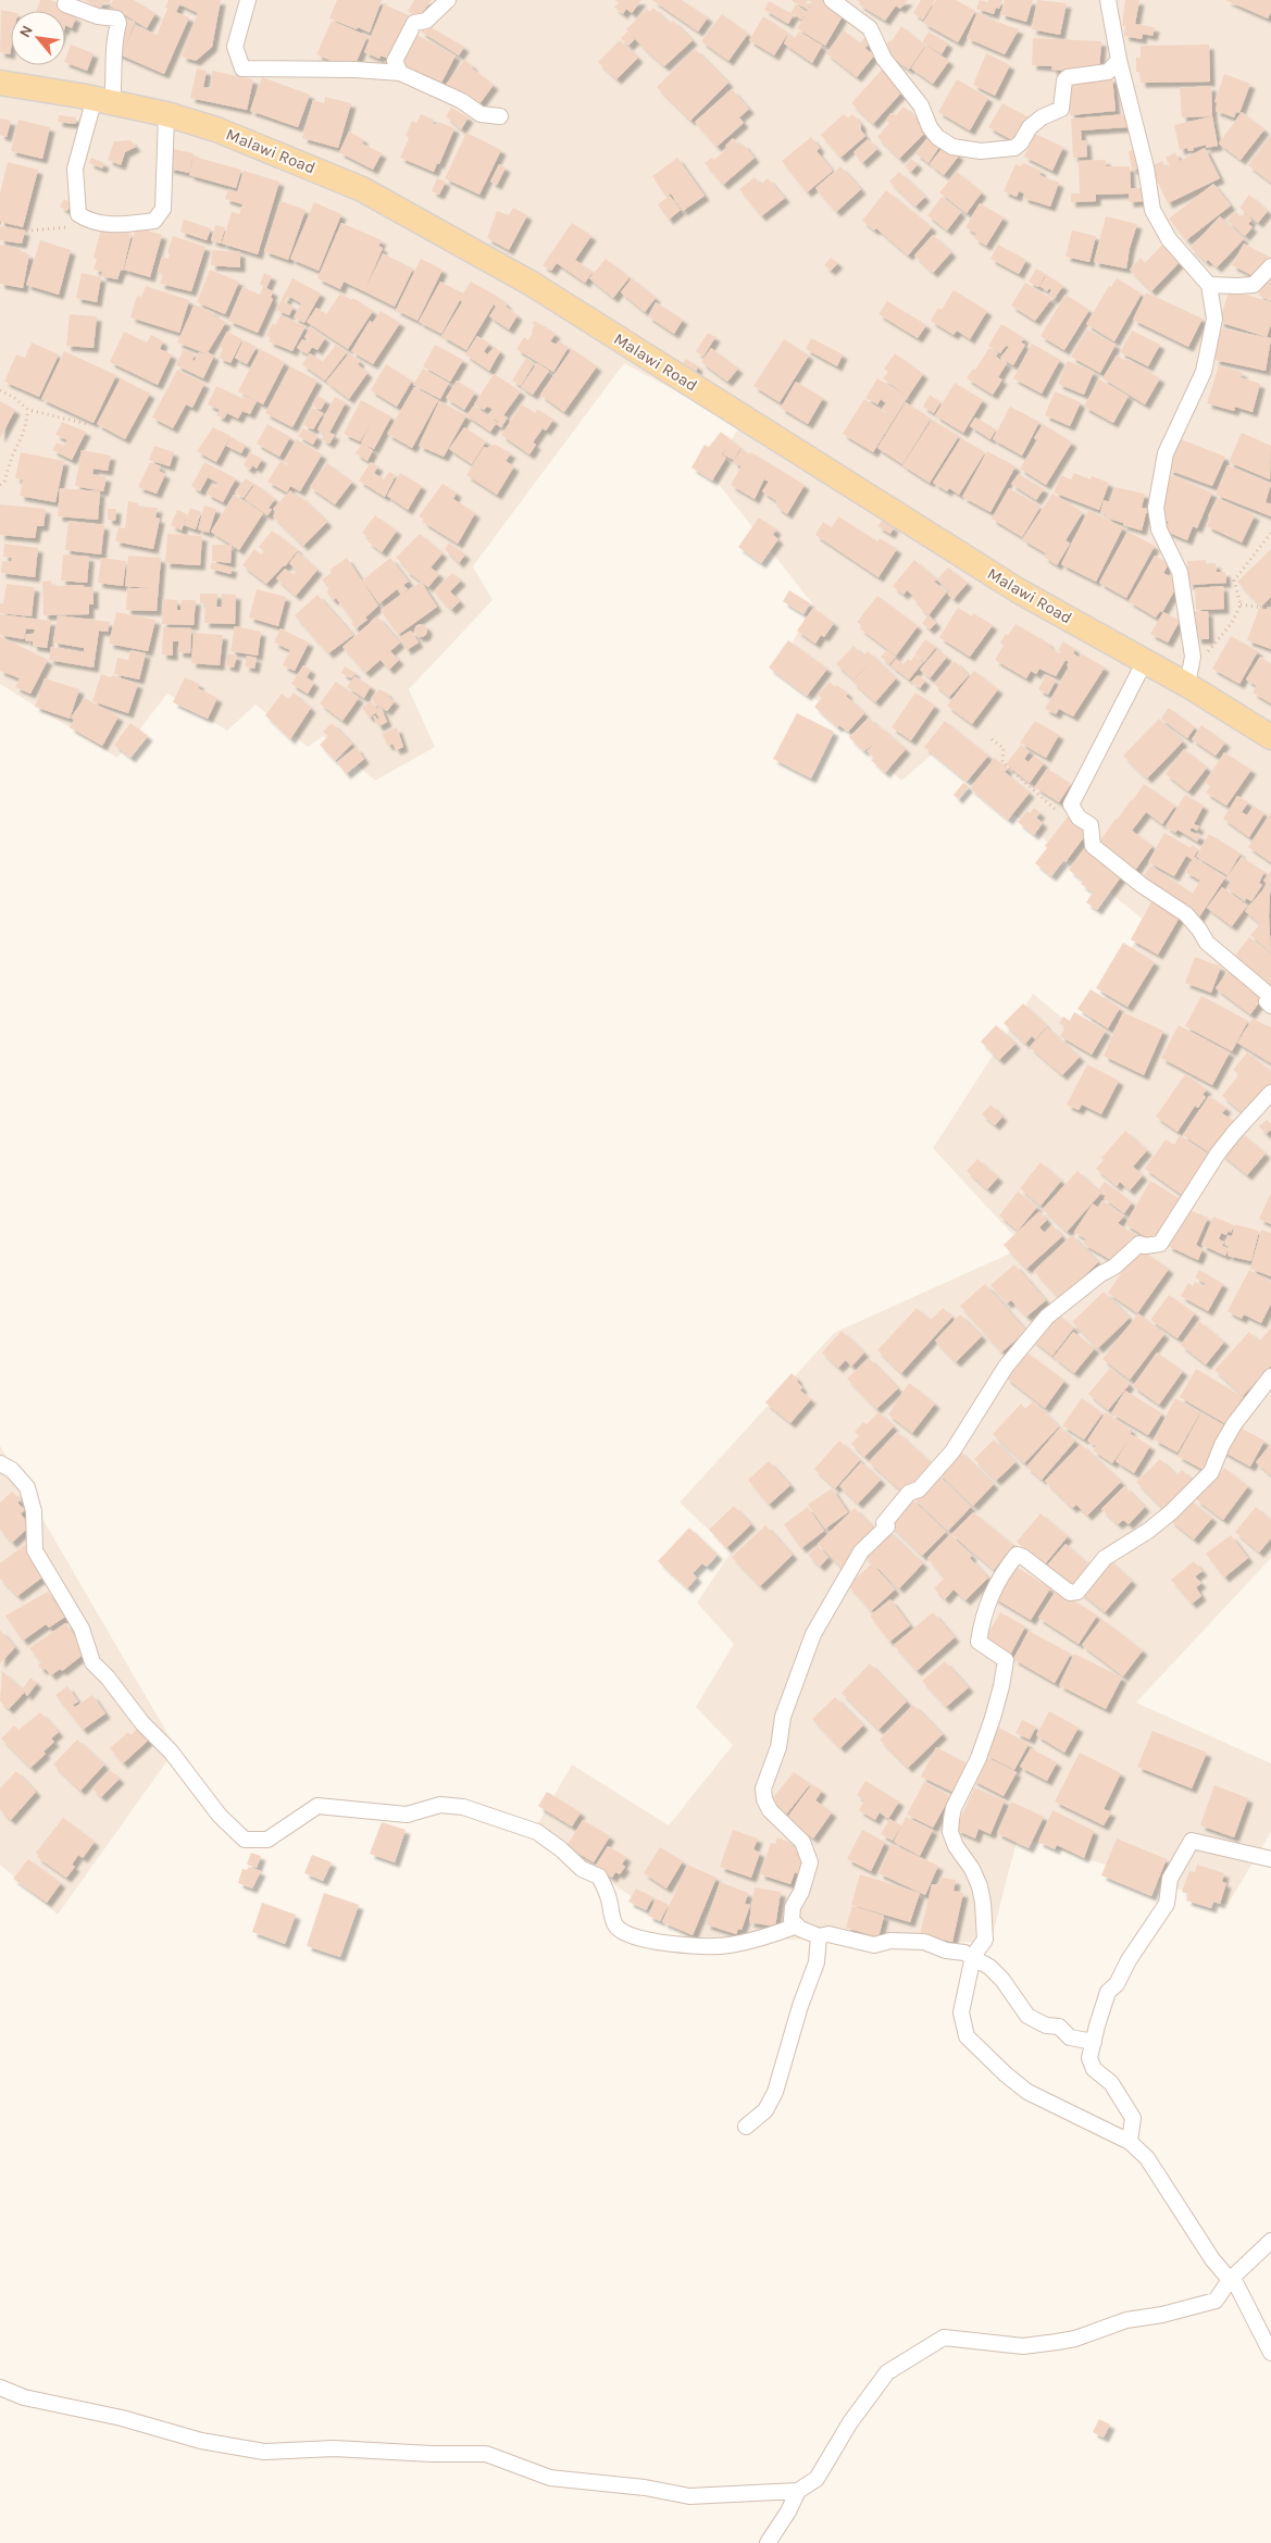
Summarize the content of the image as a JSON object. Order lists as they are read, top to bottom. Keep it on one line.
{"streets":{"main road":["Malawi Road"]},"north":"top left"}
